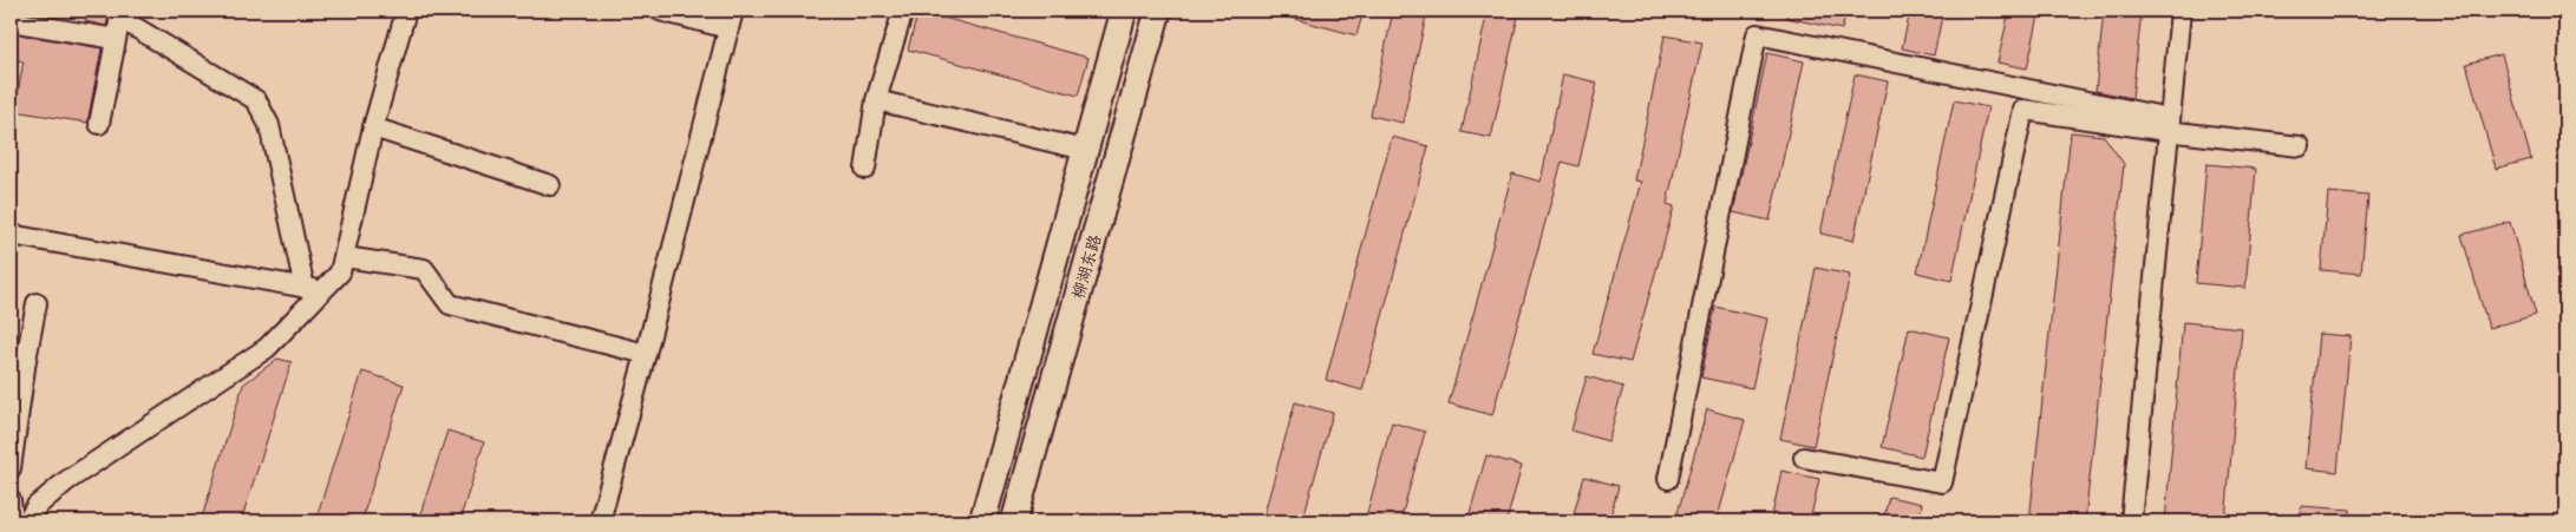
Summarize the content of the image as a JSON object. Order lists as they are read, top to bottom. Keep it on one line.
{"streets":{"main road":["柳湖东路"]}}
